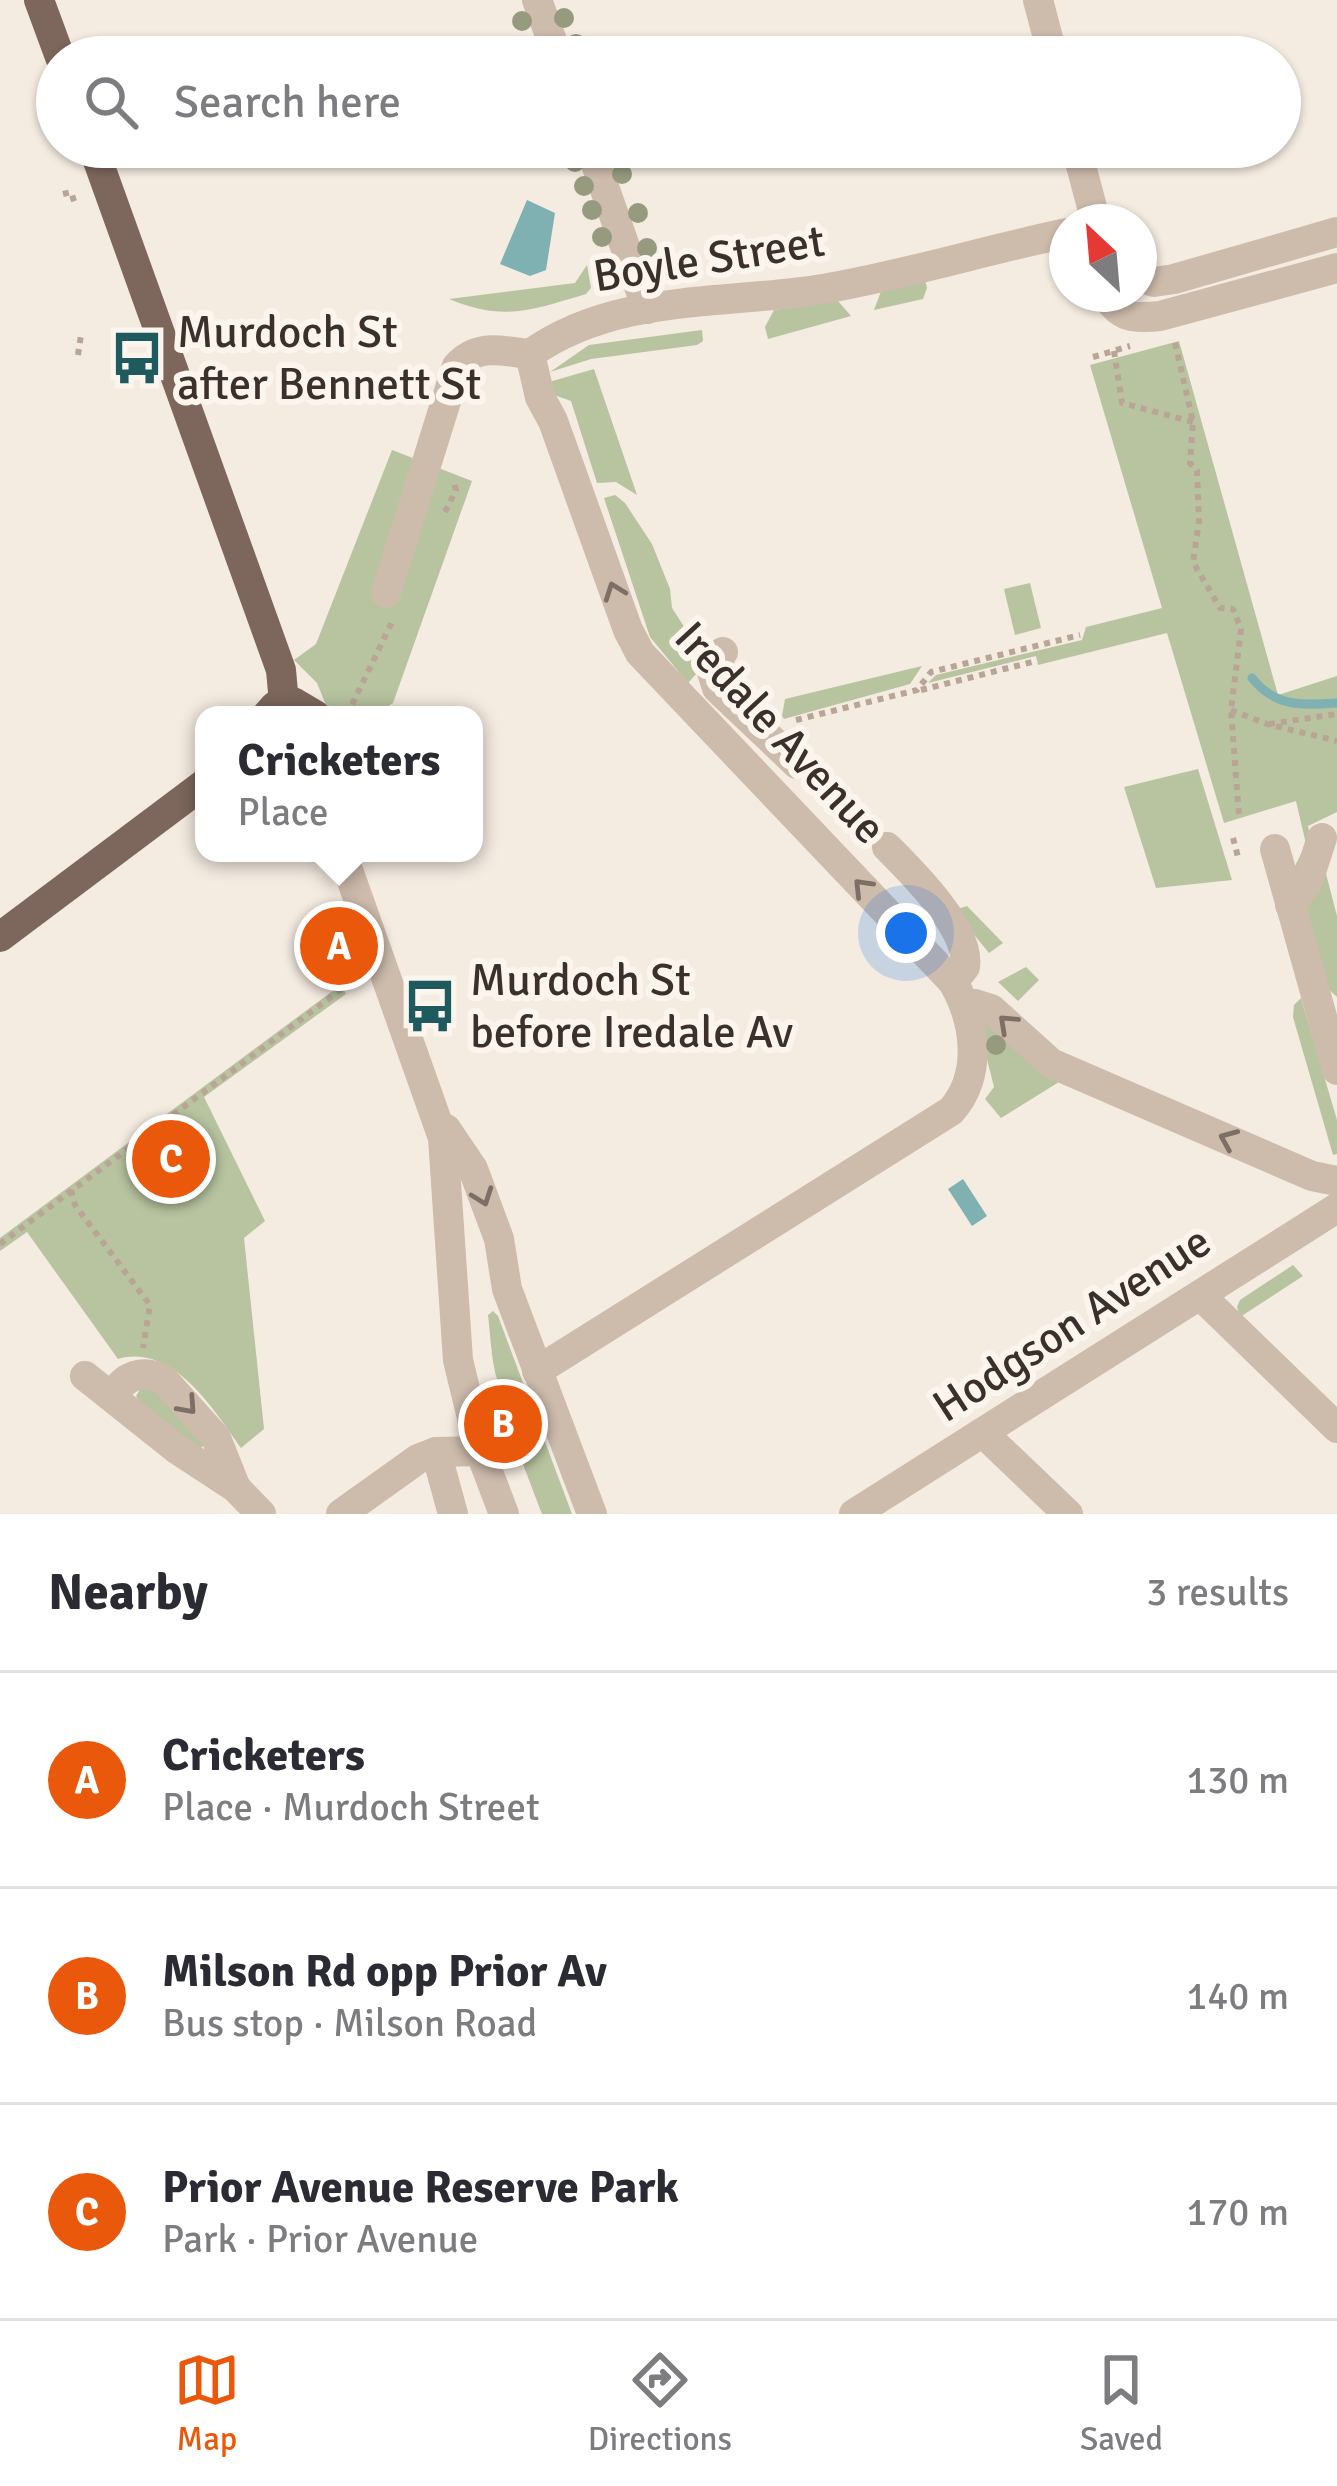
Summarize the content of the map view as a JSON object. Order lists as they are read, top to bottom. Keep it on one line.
{"streets":{"street":["Boyle Street","Iredale Avenue","Hodgson Avenue"]},"crossings":[["Boyle Street","Iredale Avenue"]],"one_way":["Iredale Avenue"],"places":{"bus stop":["Murdoch St after Bennett St","Murdoch St before Iredale Av"]},"north":"top left","page":{"search":"Search here","popup":["Cricketers","Place"],"pins":["A","C","B"],"heading":["Nearby","3 results"],"list":[{"mark":"A","name":"Cricketers","note":"Place · Murdoch Street","value":"130 m"},{"mark":"B","name":"Milson Rd opp Prior Av","note":"Bus stop · Milson Road","value":"140 m"},{"mark":"C","name":"Prior Avenue Reserve Park","note":"Park · Prior Avenue","value":"170 m"}],"nav":["Map","Directions","Saved"]}}
